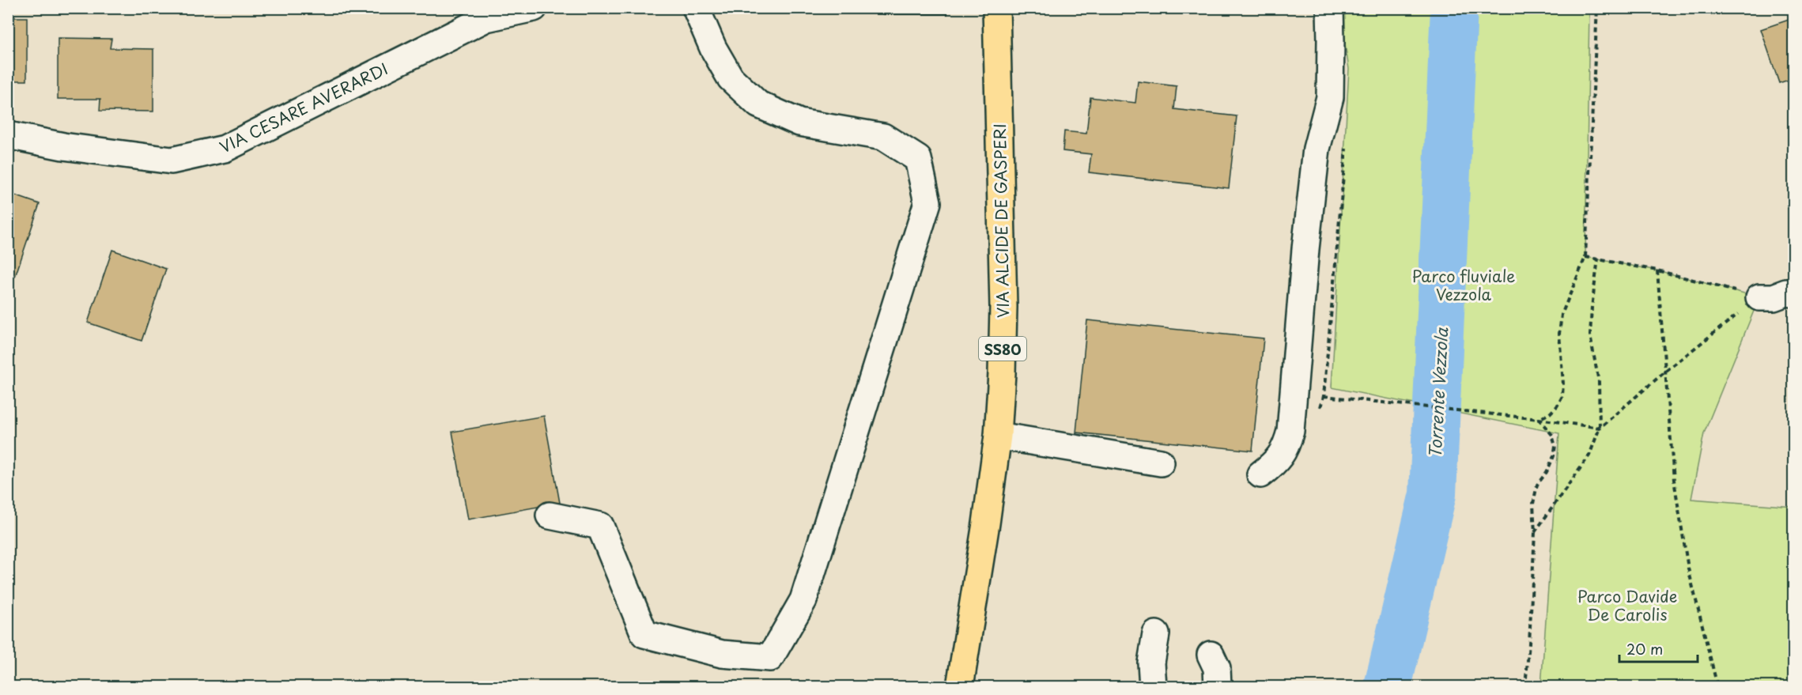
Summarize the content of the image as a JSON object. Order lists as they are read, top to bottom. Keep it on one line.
{"streets":{"main road":["VIA ALCIDE DE GASPERI","SS80"],"street":["VIA CESARE AVERARDI"]},"water":["Torrente Vezzola"],"parks":["Parco fluviale Vezzola","Parco Davide De Carolis"],"scale_bar":"20 m"}
